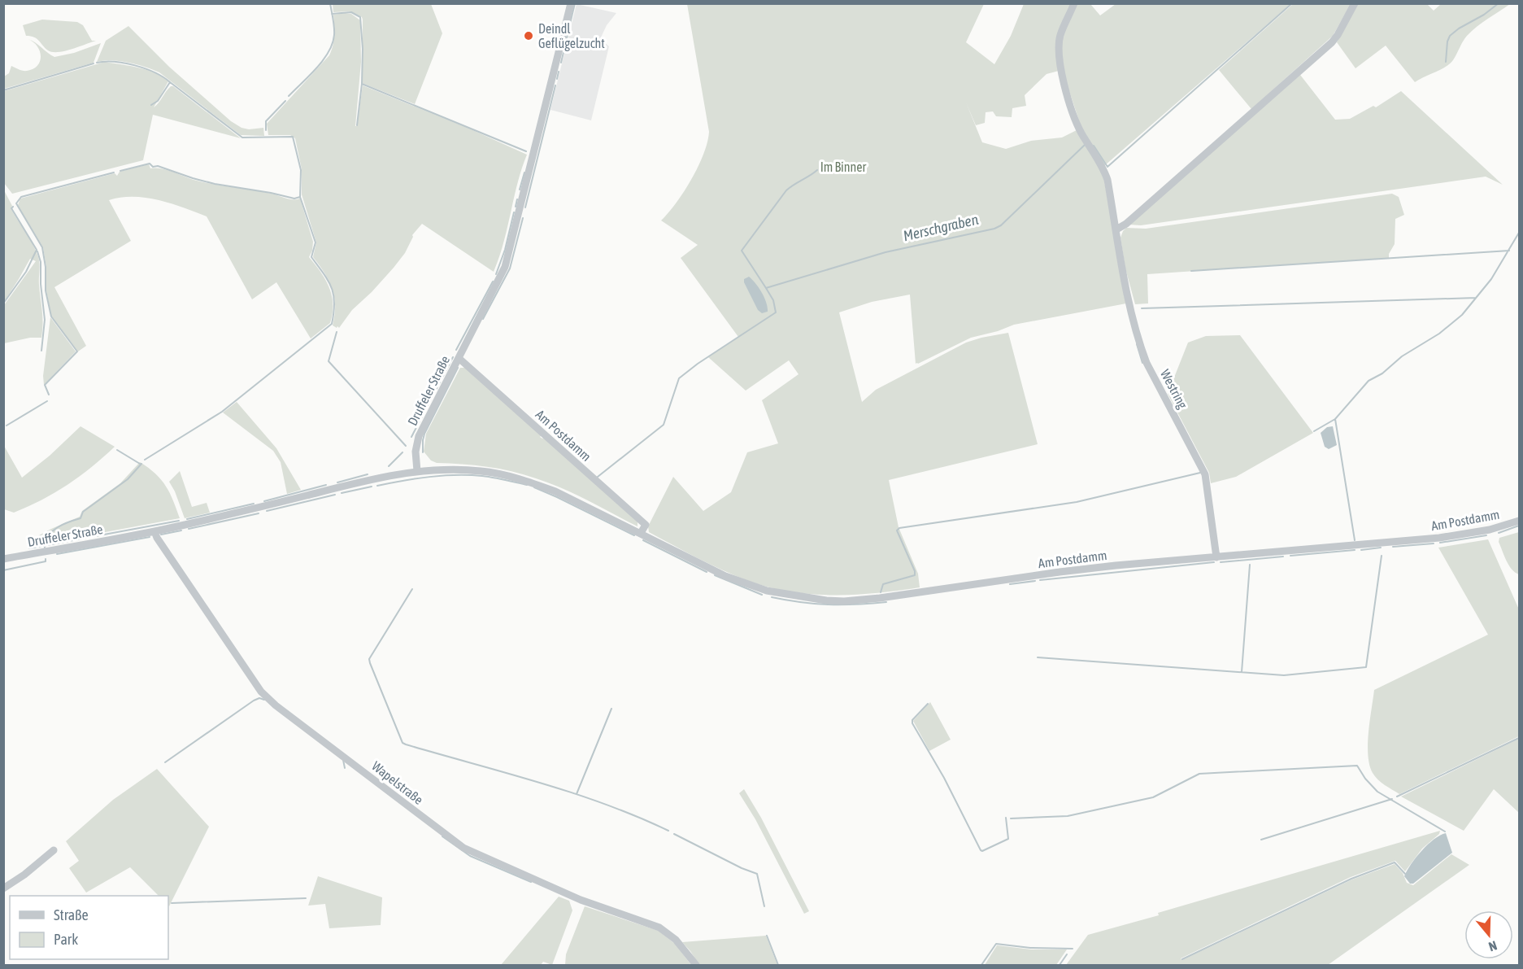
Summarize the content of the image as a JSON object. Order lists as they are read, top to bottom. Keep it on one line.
{"streets":{"street":["Westring","Druffeler Straße","Am Postdamm","Wapelstraße"]},"crossings":[["Westring","Am Postdamm"],["Druffeler Straße","Am Postdamm"],["Druffeler Straße","Wapelstraße"]],"water":["Merschgraben"],"parks":["Im Binner"],"places":["Deindl Geflügelzucht"],"legend":["Straße","Park"],"north":"bottom"}
